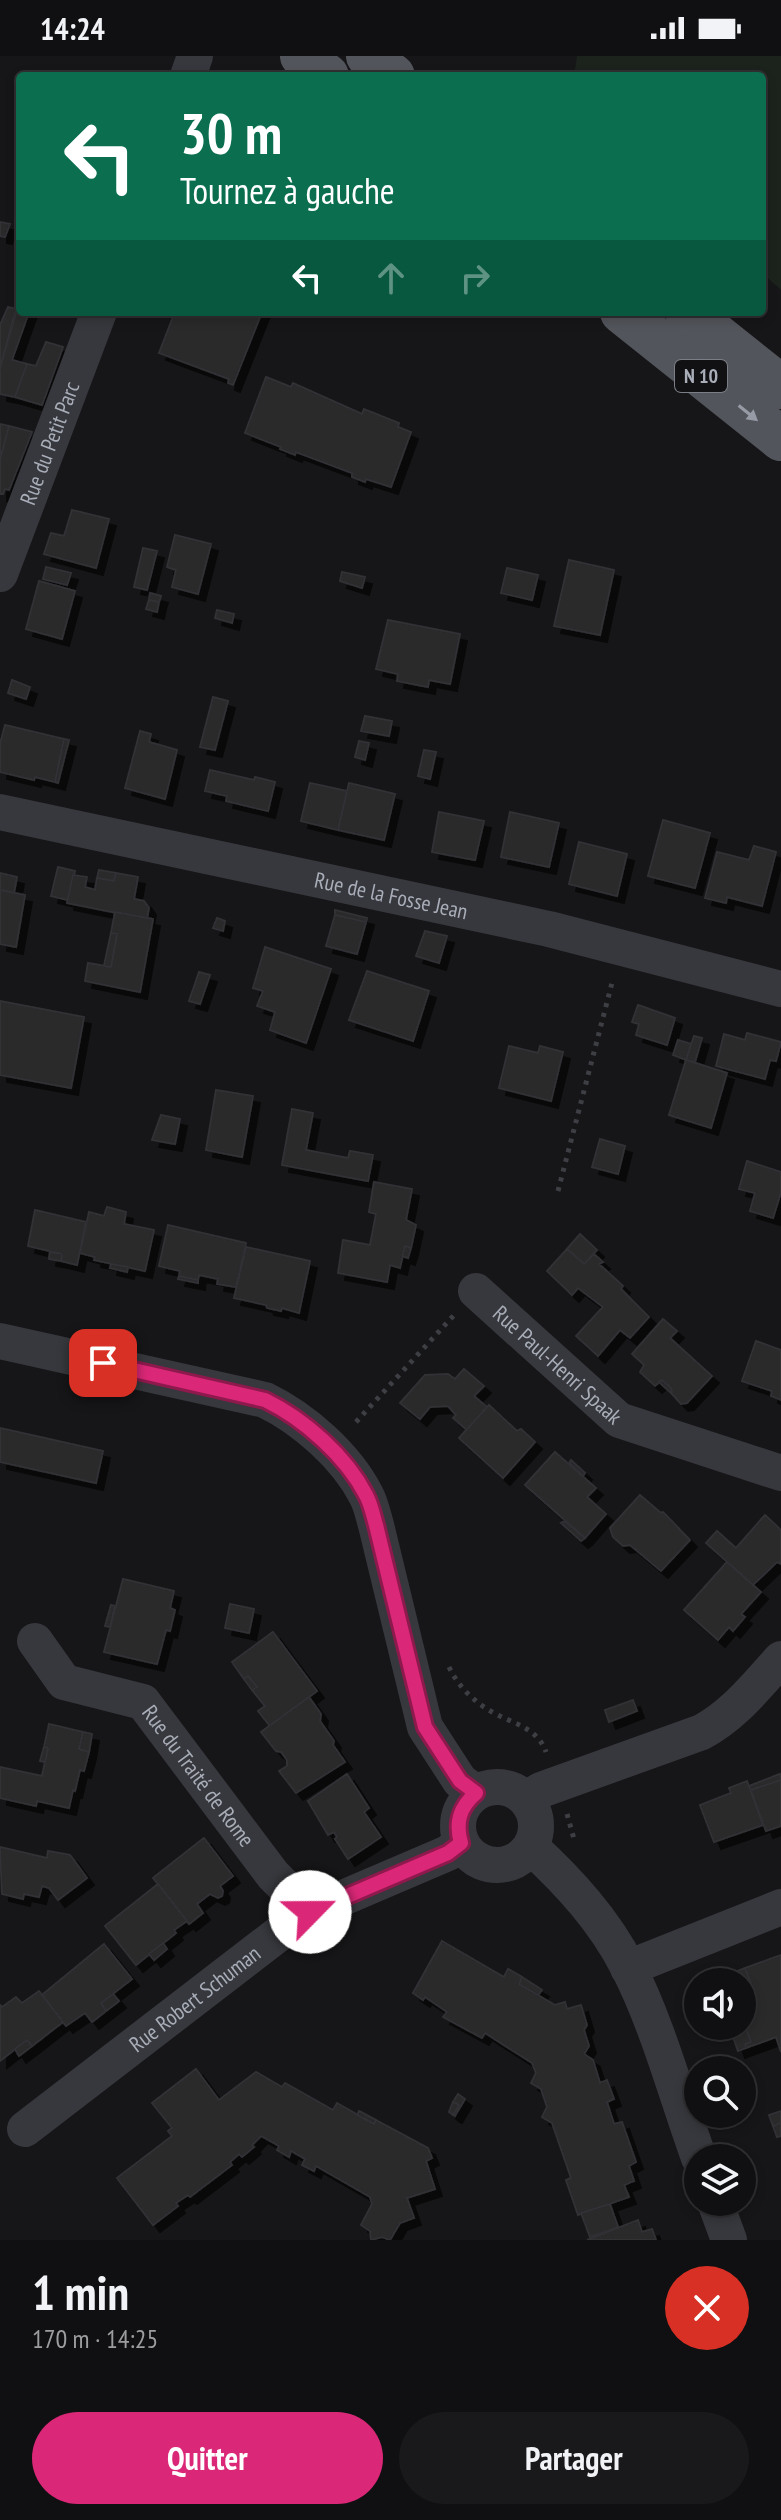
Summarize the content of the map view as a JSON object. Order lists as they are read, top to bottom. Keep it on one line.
{"streets":{"main road":["N 10"],"street":["Rue du Petit Parc","Rue de la Fosse Jean","Rue Paul-Henri Spaak","Rue du Traité de Rome","Rue Robert Schuman"]},"crossings":[["Rue du Traité de Rome","Rue Robert Schuman"]],"page":{"status":"14:24","turn":["30 m","Tournez à gauche"],"heading":["1 min","170 m · 14:25"],"buttons":["Quitter","Partager"]}}
